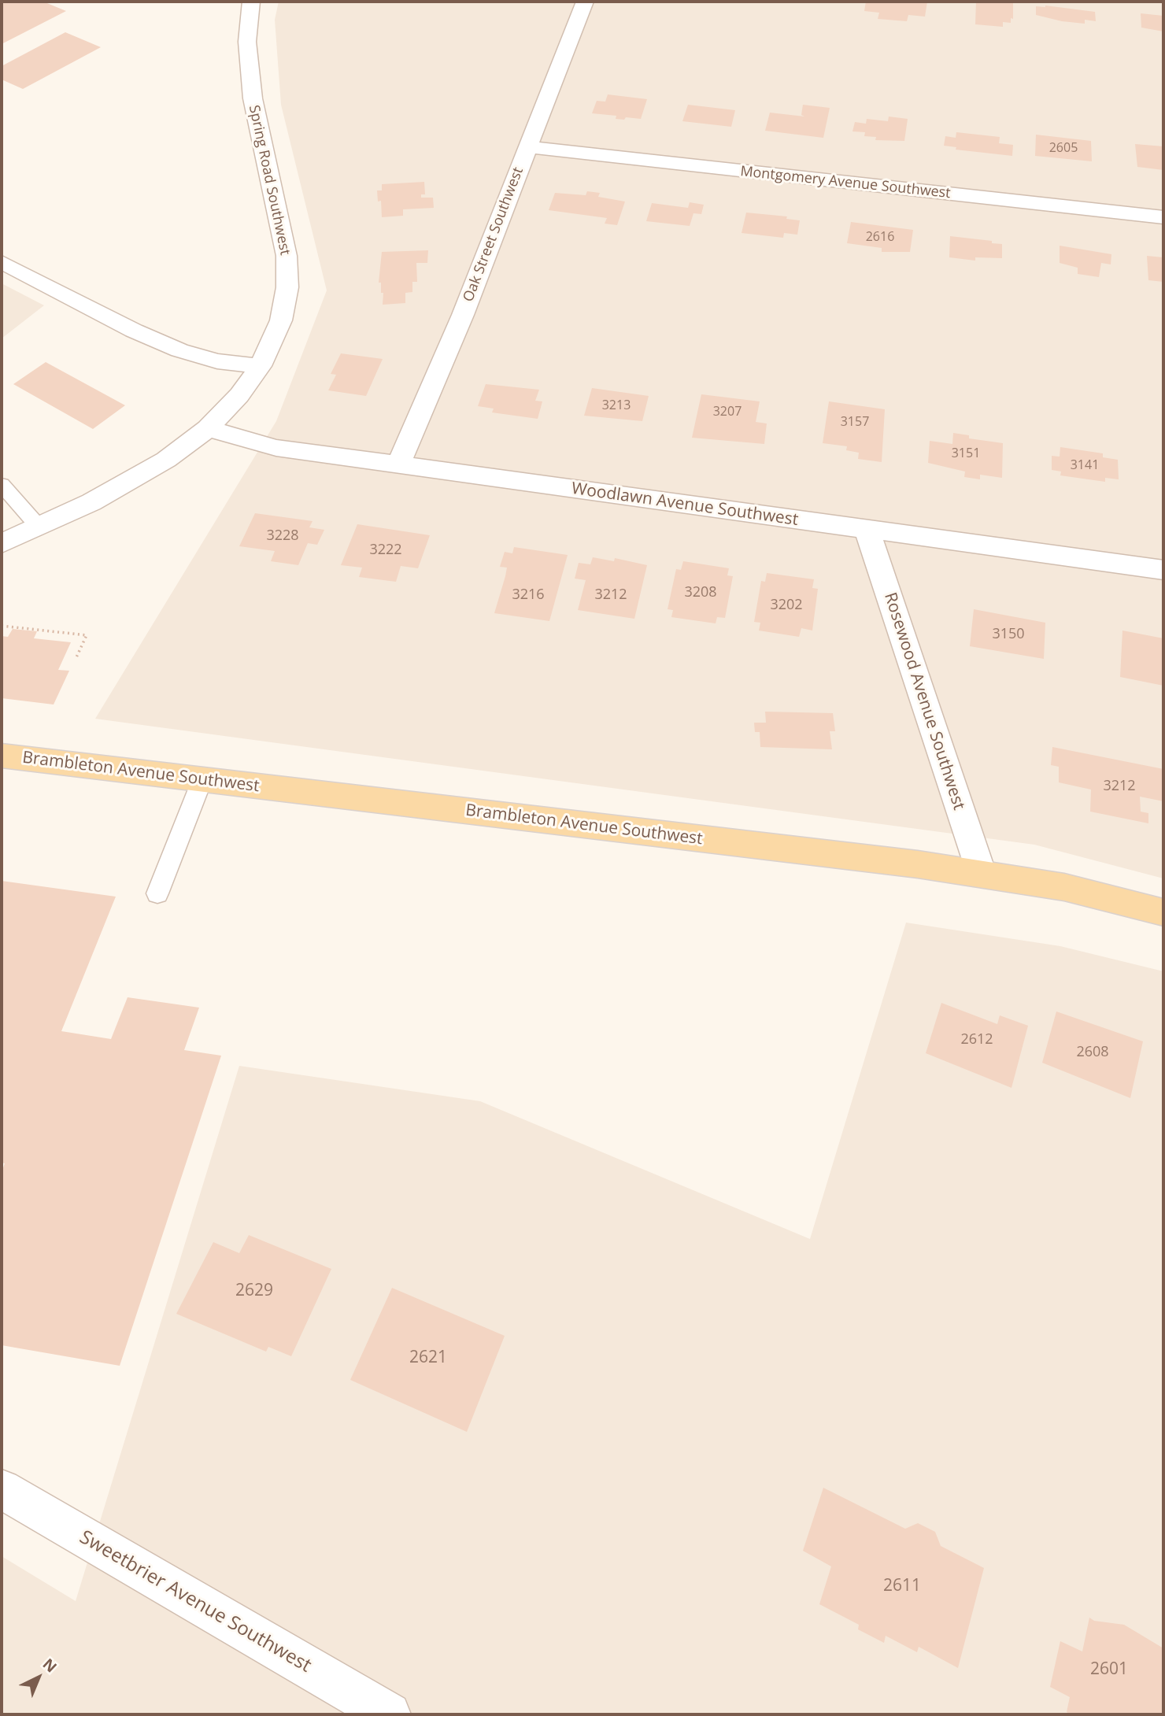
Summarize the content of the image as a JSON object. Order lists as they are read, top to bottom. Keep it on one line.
{"streets":{"main road":["Brambleton Avenue Southwest"],"street":["Spring Road Southwest","Montgomery Avenue Southwest","Oak Street Southwest","Woodlawn Avenue Southwest","Rosewood Avenue Southwest","Sweetbrier Avenue Southwest"]},"crossings":[["Spring Road Southwest","Woodlawn Avenue Southwest"],["Montgomery Avenue Southwest","Oak Street Southwest"],["Oak Street Southwest","Woodlawn Avenue Southwest"],["Woodlawn Avenue Southwest","Rosewood Avenue Southwest"],["Rosewood Avenue Southwest","Brambleton Avenue Southwest"]],"house_numbers":["2605","2616","3213","3207","3157","3151","3141","3228","3222","3208","3216","3212","3202","3150","3212","2612","2608","2629","2621","2611","2601"],"north":"top right"}
